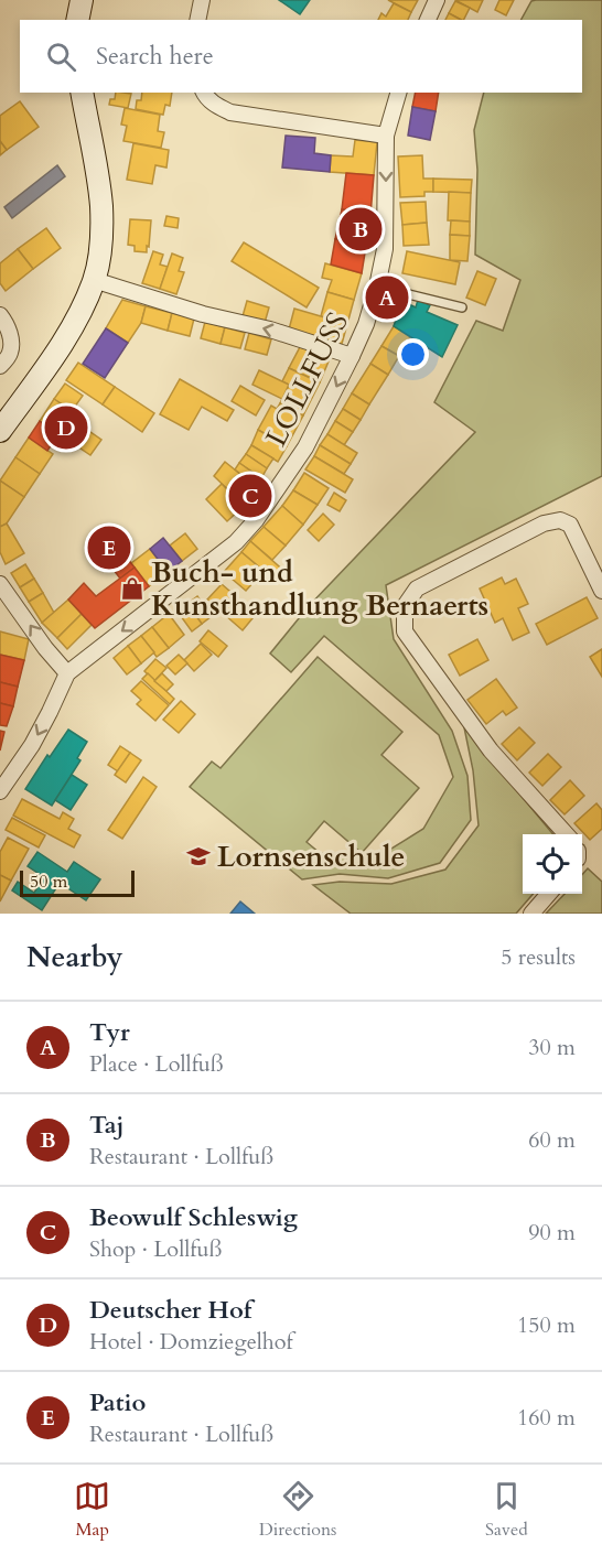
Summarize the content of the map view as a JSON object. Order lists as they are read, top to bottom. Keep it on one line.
{"streets":{"street":["LOLLFUSS"]},"one_way":["LOLLFUSS"],"places":{"shop":["Buch- und Kunsthandlung Bernaerts"],"school or university":["Lornsenschule"]},"scale_bar":"50 m","page":{"search":"Search here","pins":["B","A","D","C","E"],"scale":"50 m","heading":["Nearby","5 results"],"list":[{"mark":"A","name":"Tyr","note":"Place · Lollfuß","value":"30 m"},{"mark":"B","name":"Taj","note":"Restaurant · Lollfuß","value":"60 m"},{"mark":"C","name":"Beowulf Schleswig","note":"Shop · Lollfuß","value":"90 m"},{"mark":"D","name":"Deutscher Hof","note":"Hotel · Domziegelhof","value":"150 m"},{"mark":"E","name":"Patio","note":"Restaurant · Lollfuß","value":"160 m"}],"nav":["Map","Directions","Saved"]}}
